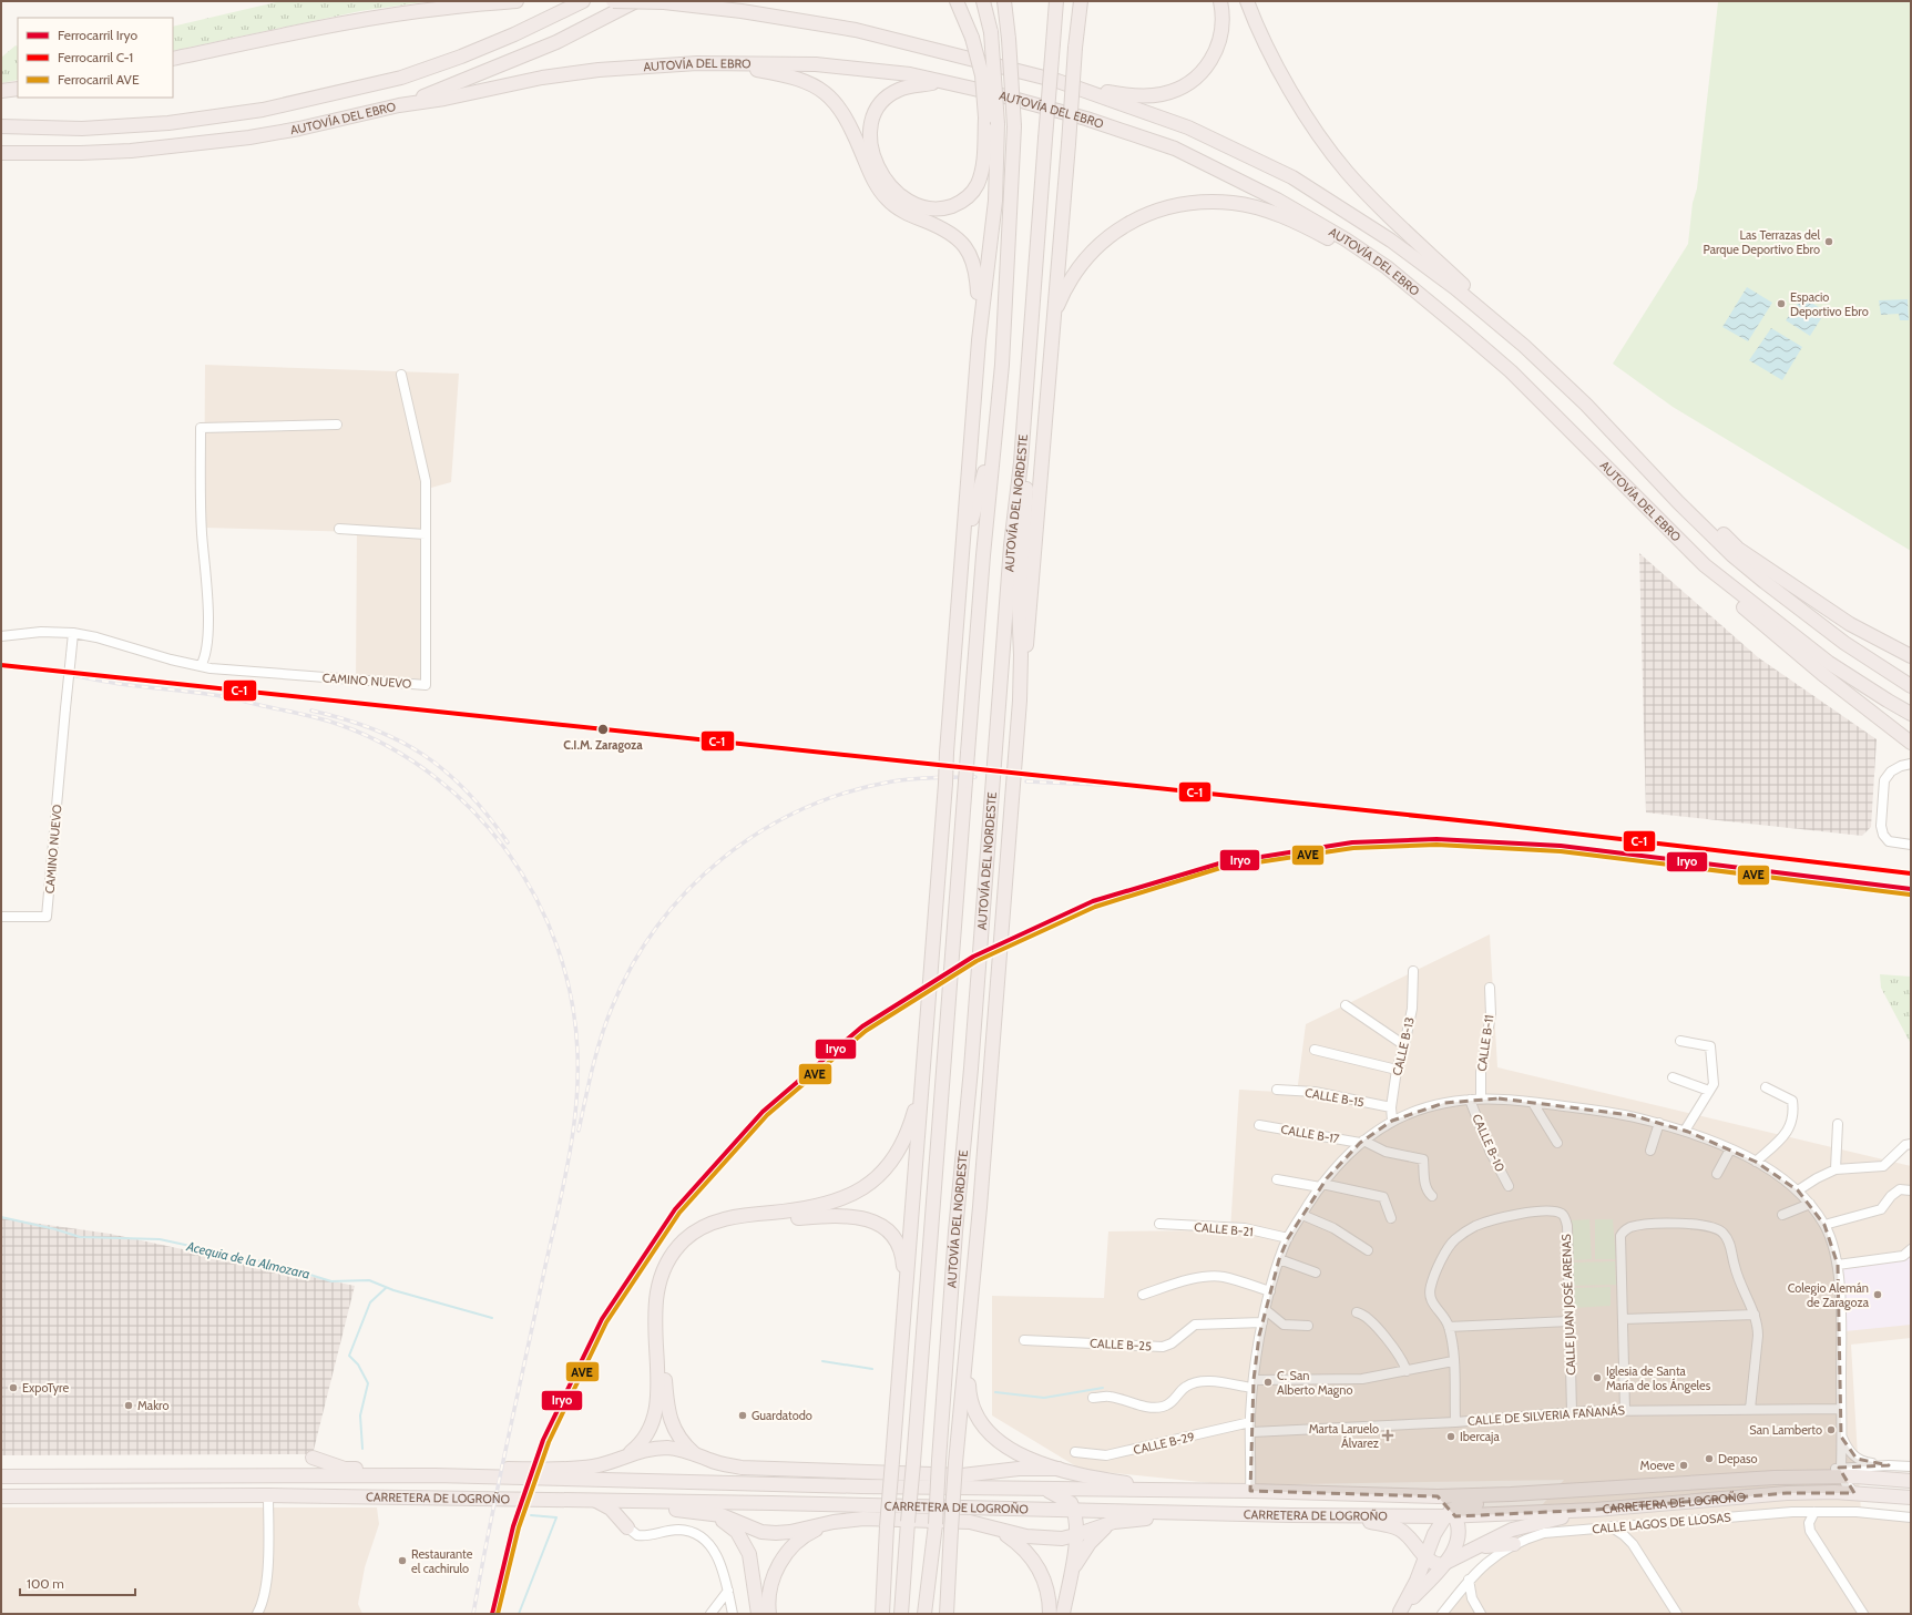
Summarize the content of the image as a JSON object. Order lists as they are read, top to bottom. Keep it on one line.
{"streets":{"highway":["AUTOVÍA DEL EBRO","AUTOVÍA DEL NORDESTE","CARRETERA DE LOGROÑO"],"street":["CAMINO NUEVO","CALLE B-11","CALLE B-13","CALLE B-15","CALLE B-17","CALLE B-10","CALLE B-21","CALLE JUAN JOSÉ ARENAS","CALLE B-25","CALLE DE SILVERIA FAÑANÁS","CALLE B-29","CALLE LAGOS DE LLOSAS"]},"crossings":[["CALLE B-13","CALLE B-15"],["CALLE JUAN JOSÉ ARENAS","CALLE DE SILVERIA FAÑANÁS"]],"water":["Acequia de la Almozara"],"places":{"other":["Las Terrazas del Parque Deportivo Ebro","Espacio Deportivo Ebro","C.I.M. Zaragoza","Colegio Alemán de Zaragoza","Iglesia de Santa María de los Ángeles","C. San Alberto Magno","ExpoTyre","Makro","Guardatodo","San Lamberto","Ibercaja","Depaso","Moeve","Restaurante el cachirulo"],"health":["Marta Laruelo Álvarez"]},"lines":["rail line C-1","rail line Iryo","rail line AVE"],"legend":["Ferrocarril Iryo","Ferrocarril C-1","Ferrocarril AVE"],"scale_bar":"100 m"}
